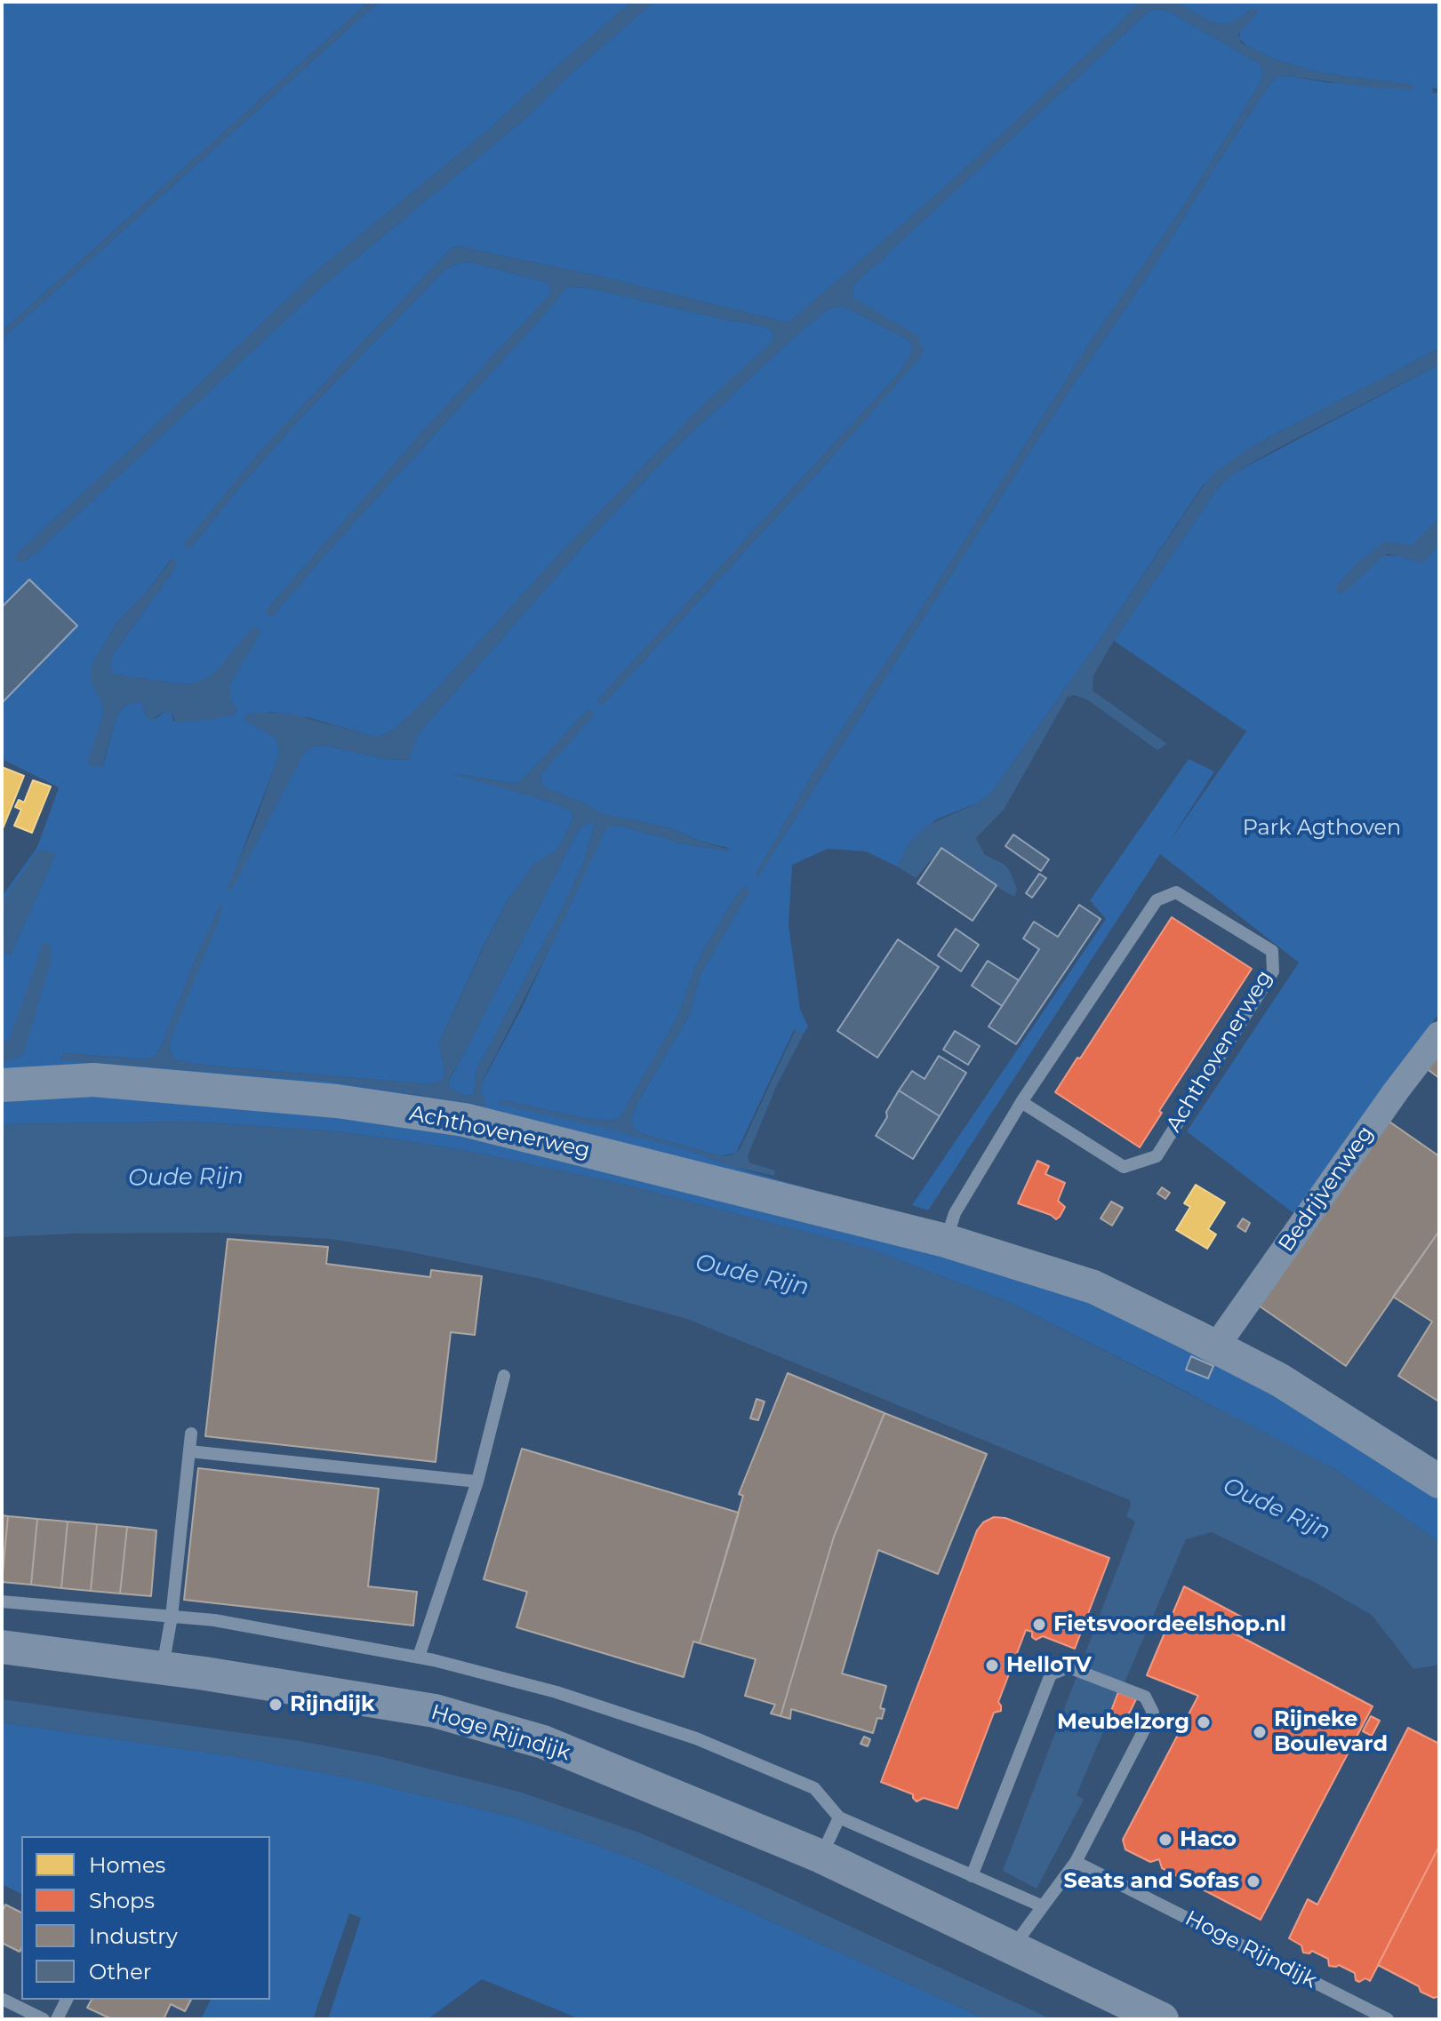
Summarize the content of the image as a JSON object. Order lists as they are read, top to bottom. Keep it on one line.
{"streets":{"street":["Achthovenerweg","Bedrijvenweg","Hoge Rijndijk"]},"crossings":[["Achthovenerweg","Bedrijvenweg"]],"water":["Oude Rijn"],"parks":["Park Agthoven"],"places":["Fietsvoordeelshop.nl","HelloTV","Rijndijk","Meubelzorg","Rijneke Boulevard","Haco","Seats and Sofas"],"legend":["Homes","Shops","Industry","Other"]}
